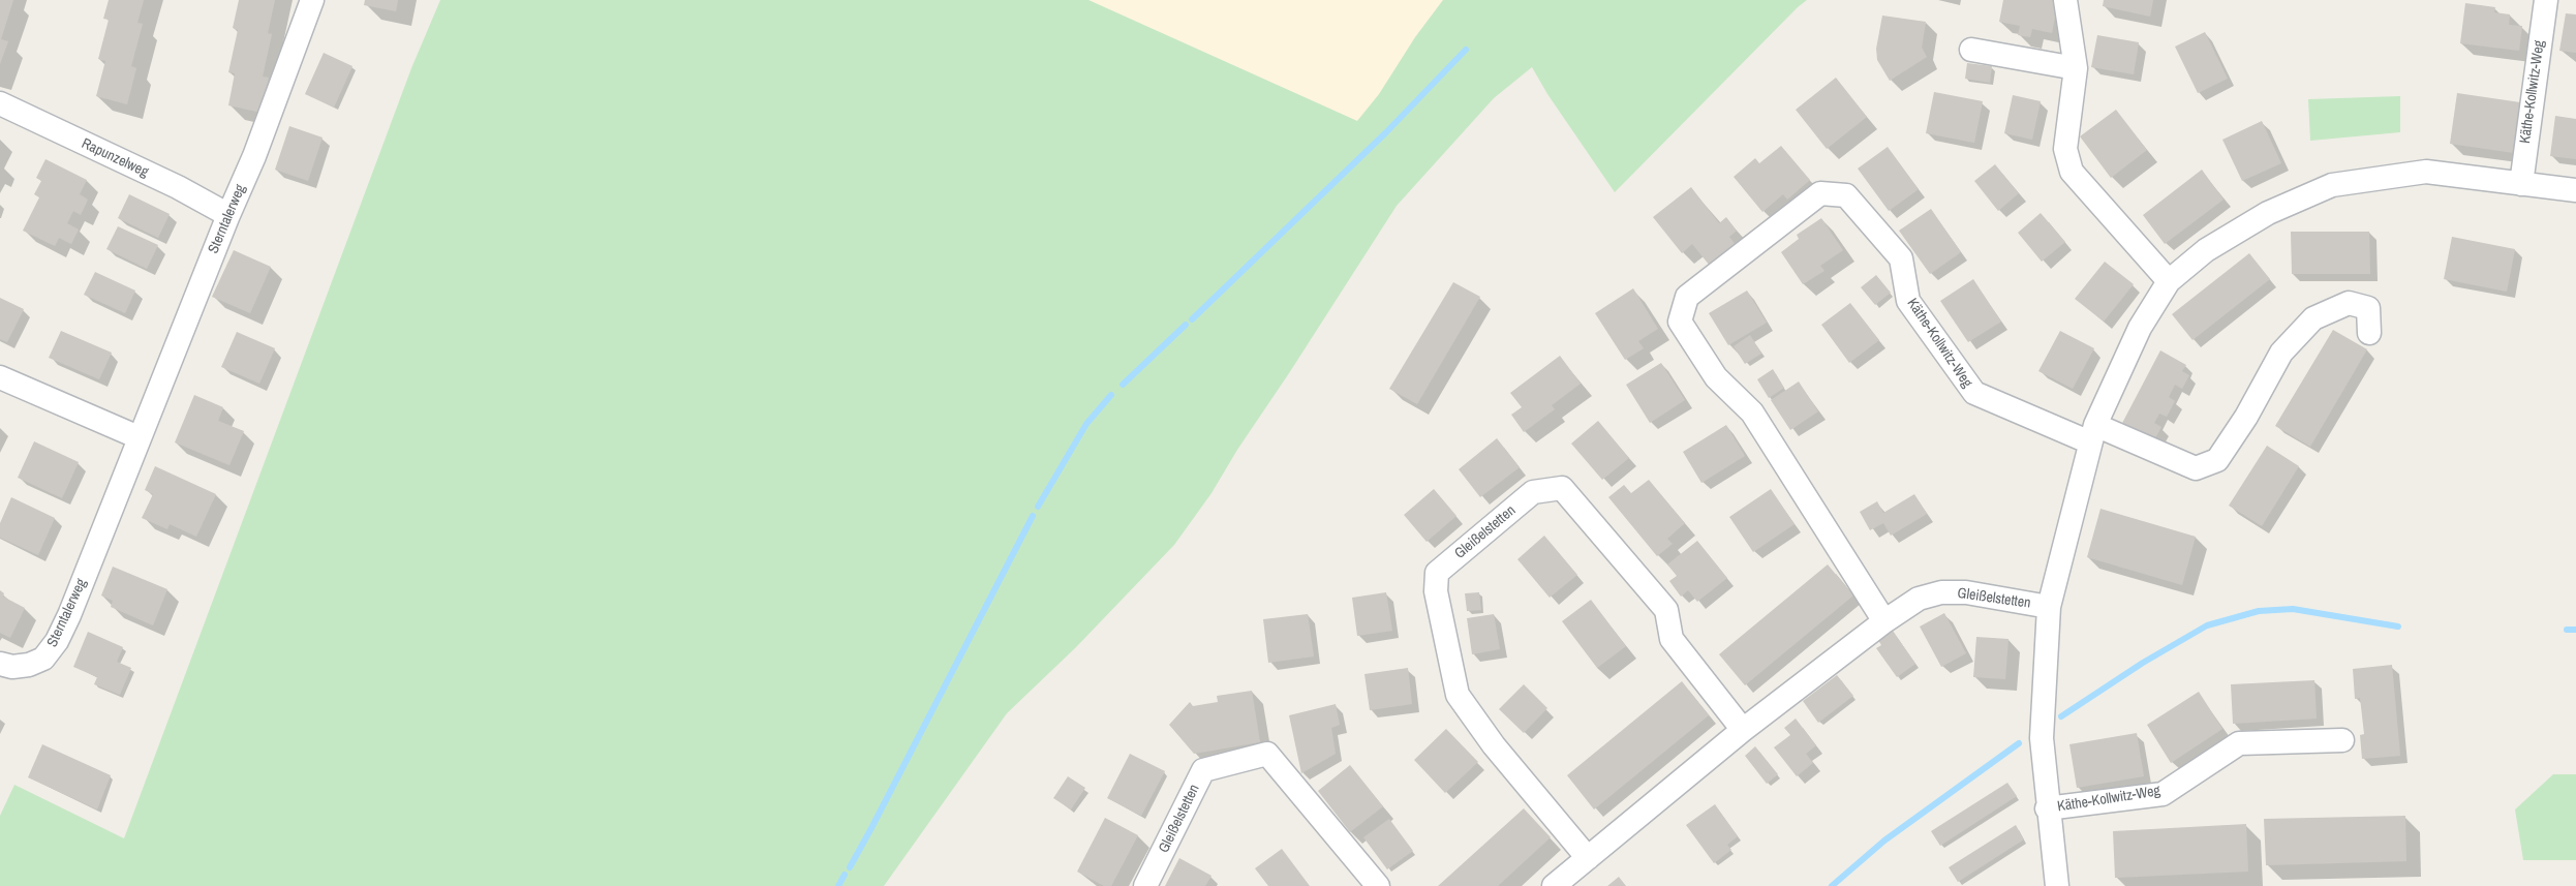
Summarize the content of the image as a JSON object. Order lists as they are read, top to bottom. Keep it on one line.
{"streets":{"street":["Käthe-Kollwitz-Weg","Rapunzelweg","Sterntalerweg","Gleißelstetten"]},"crossings":[["Käthe-Kollwitz-Weg","Gleißelstetten"],["Rapunzelweg","Sterntalerweg"]]}
